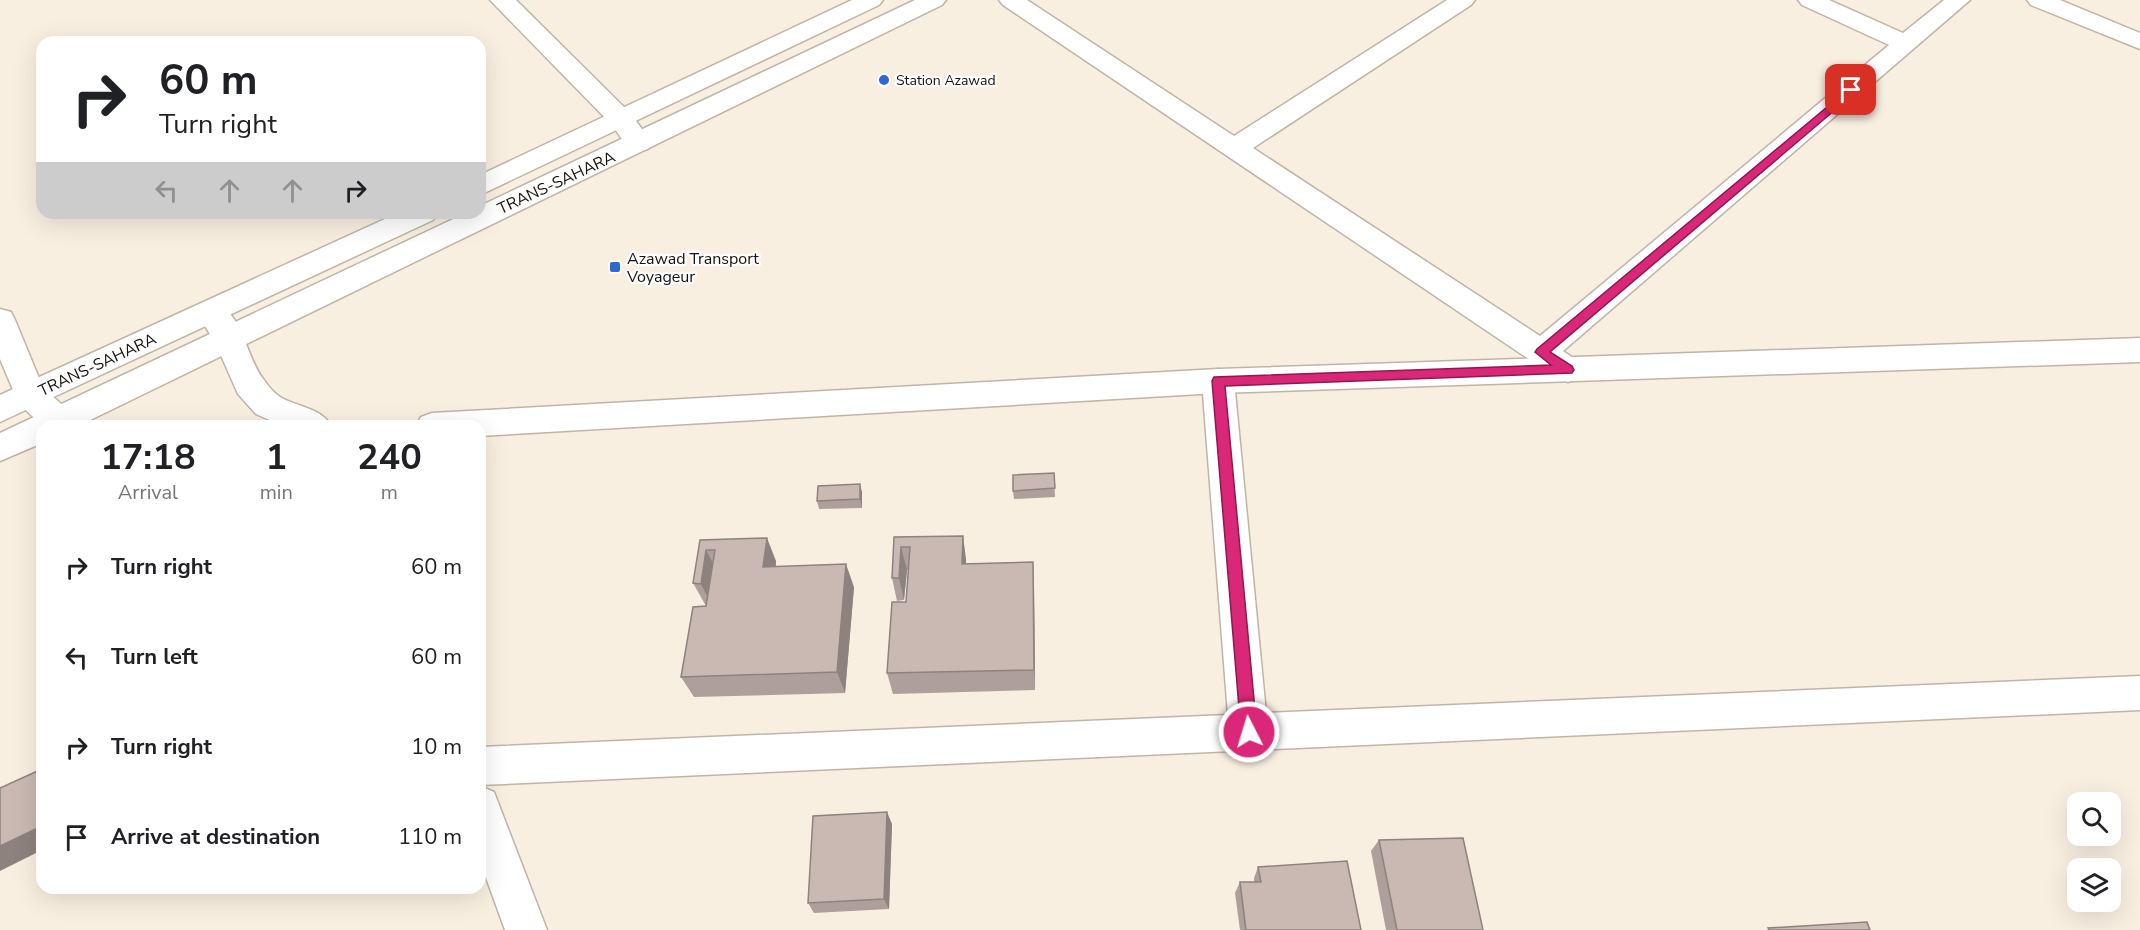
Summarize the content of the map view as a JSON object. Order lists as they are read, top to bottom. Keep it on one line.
{"streets":{"street":["TRANS-SAHARA"]},"places":{"other":["Station Azawad"],"transit":["Azawad Transport Voyageur"]},"page":{"turn":["60 m","Turn right"],"eta":["17:18","Arrival","1","min","240","m"],"list":[{"name":"Turn right","value":"60 m"},{"name":"Turn left","value":"60 m"},{"name":"Turn right","value":"10 m"},{"name":"Arrive at destination","value":"110 m"}]}}
